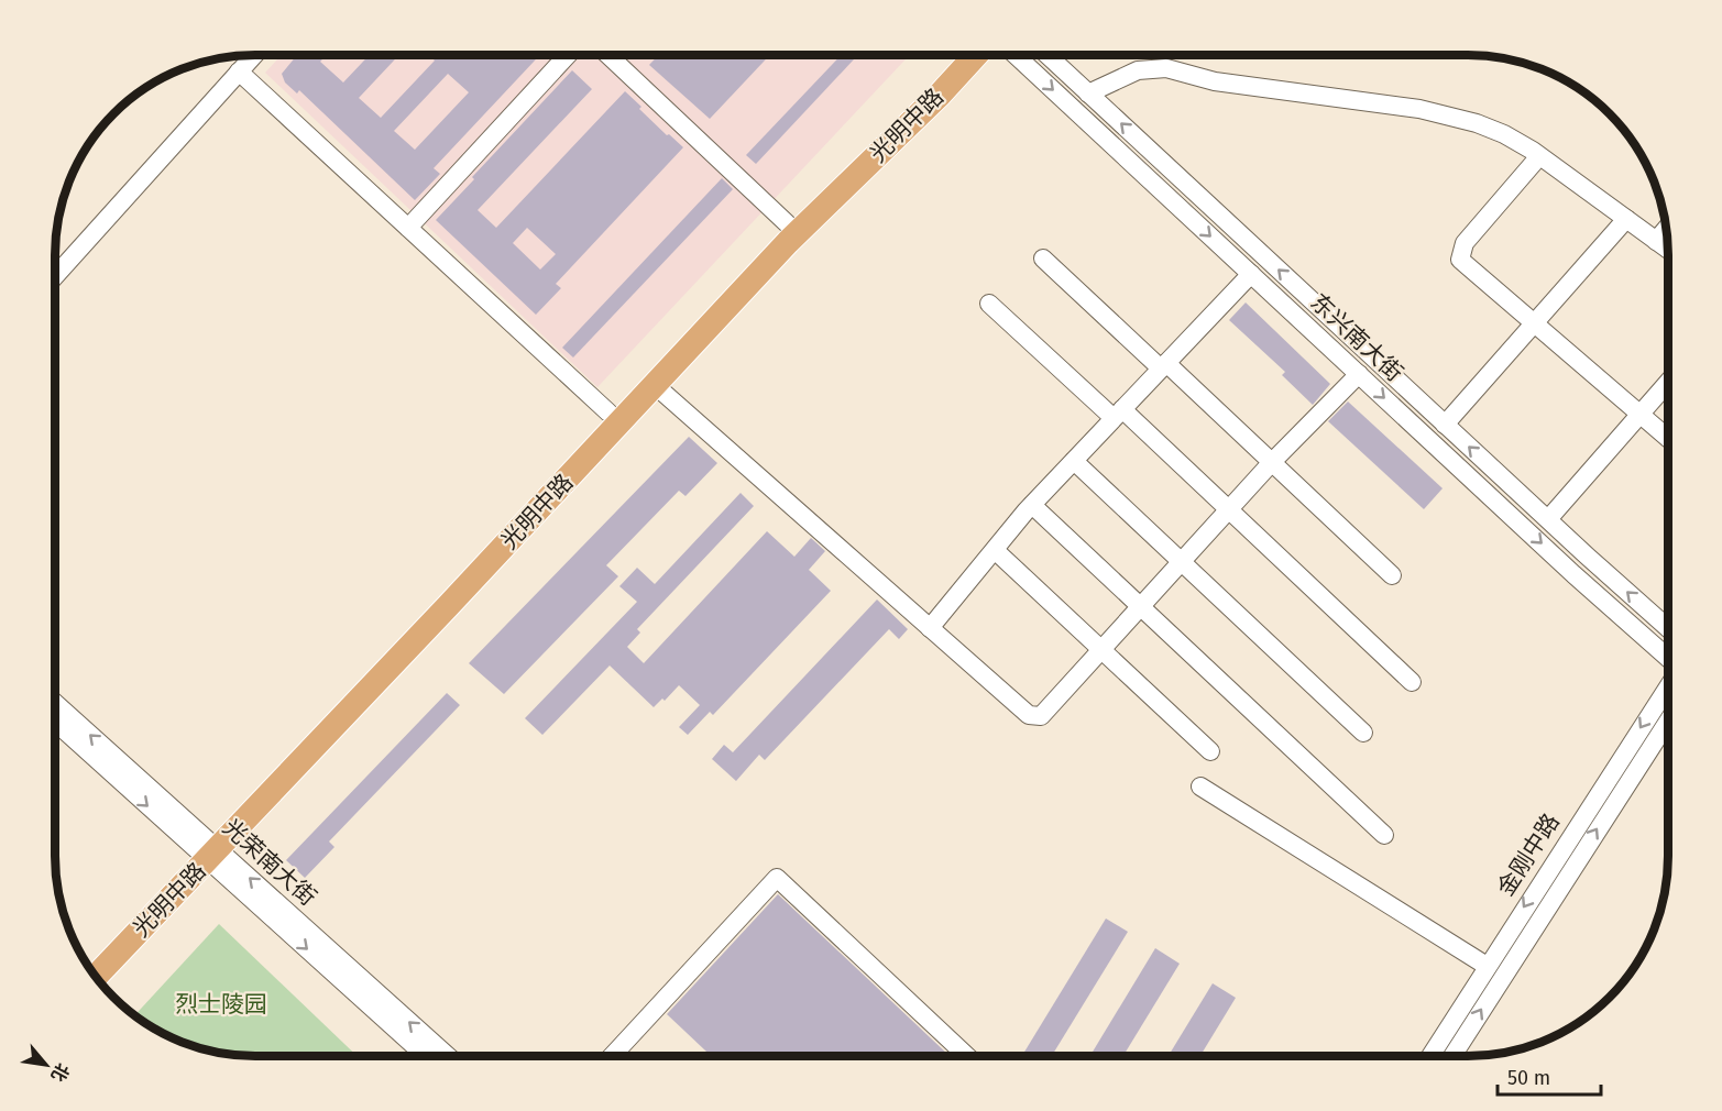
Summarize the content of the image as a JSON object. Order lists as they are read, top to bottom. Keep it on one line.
{"streets":{"main road":["光明中路"],"street":["东兴南大街","金刚中路","光荣南大街"]},"crossings":[["光明中路","光荣南大街"]],"parks":["烈士陵园"],"scale_bar":"50 m","north":"bottom right"}
